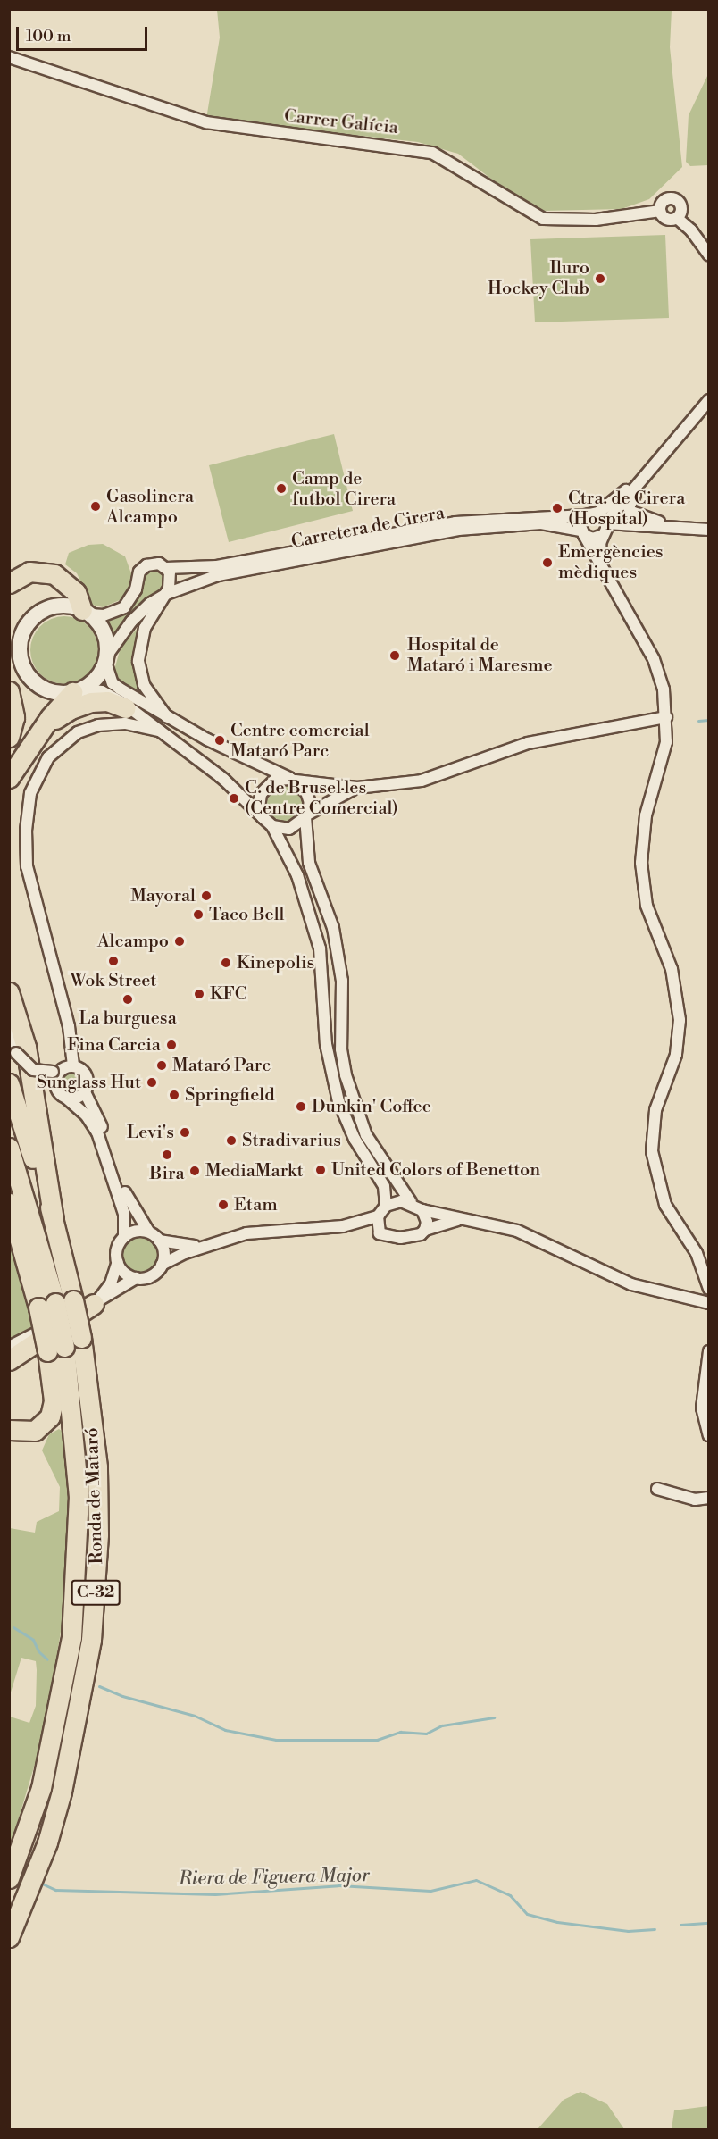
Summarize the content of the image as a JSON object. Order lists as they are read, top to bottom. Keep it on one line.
{"streets":{"highway":["Ronda de Mataró","C-32"],"street":["Carrer Galícia","Carretera de Cirera"]},"crossings":[["Ronda de Mataró","C-32"]],"water":["Riera de Figuera Major"],"places":["Iluro Hockey Club","Camp de futbol Cirera","Gasolinera Alcampo","Ctra. de Cirera (Hospital)","Emergències mèdiques","Hospital de Mataró i Maresme","Centre comercial Mataró Parc","C. de Brusel·les (Centre Comercial)","Mayoral","Taco Bell","Alcampo","Wok Street","Kinepolis","KFC","La burguesa","Fina Carcia","Mataró Parc","Sunglass Hut","Springfield","Dunkin' Coffee","Levi's","Stradivarius","Bira","United Colors of Benetton","MediaMarkt","Etam"],"scale_bar":"100 m"}
